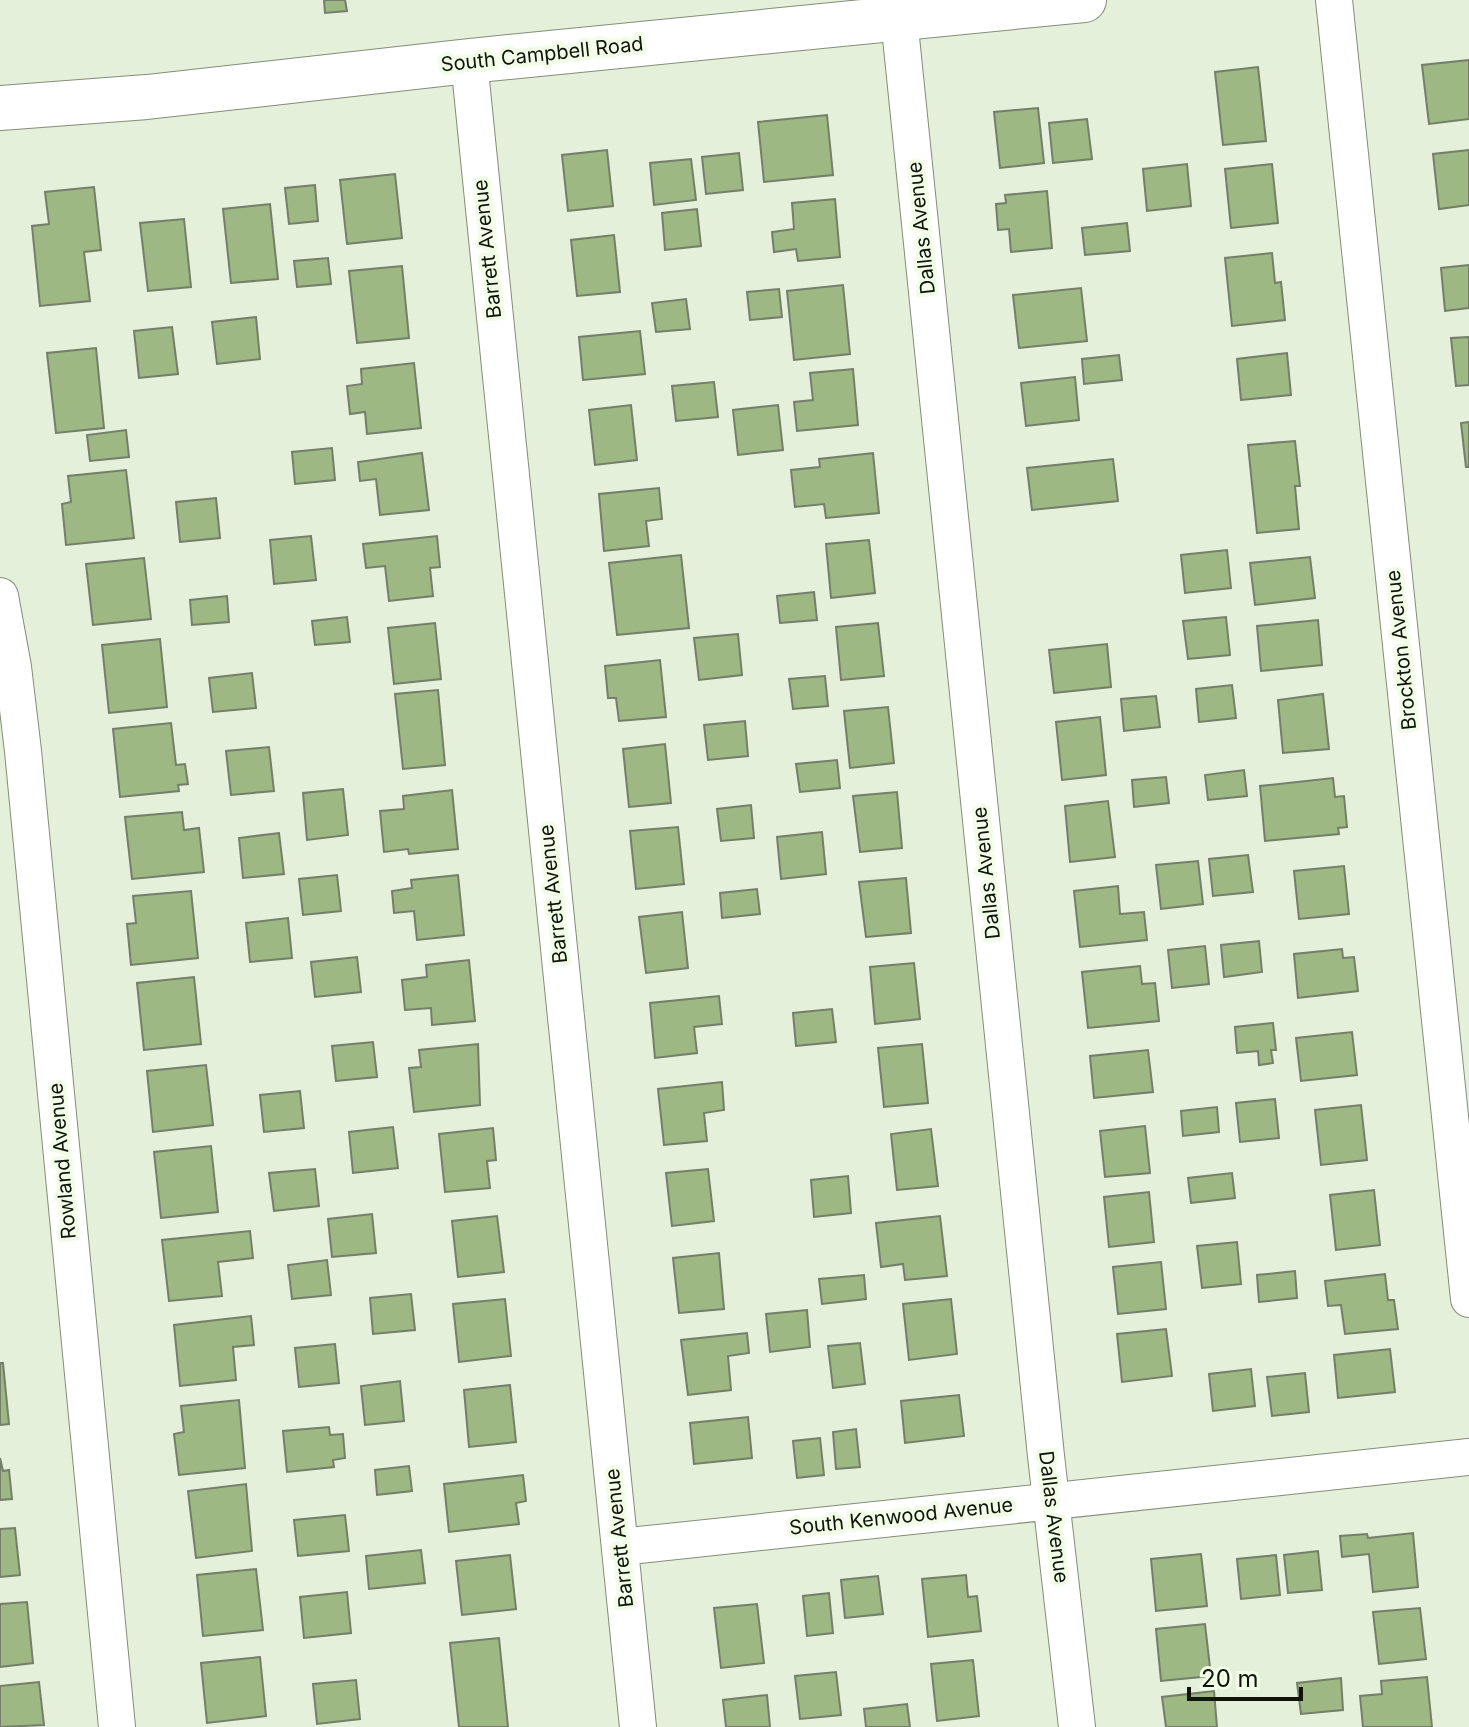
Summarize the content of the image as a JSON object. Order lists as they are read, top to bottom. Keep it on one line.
{"streets":{"street":["South Campbell Road","Dallas Avenue","Barrett Avenue","Brockton Avenue","Rowland Avenue","South Kenwood Avenue"]},"crossings":[["South Campbell Road","Dallas Avenue"],["South Campbell Road","Barrett Avenue"],["Dallas Avenue","South Kenwood Avenue"],["Barrett Avenue","South Kenwood Avenue"]],"scale_bar":"20 m"}
